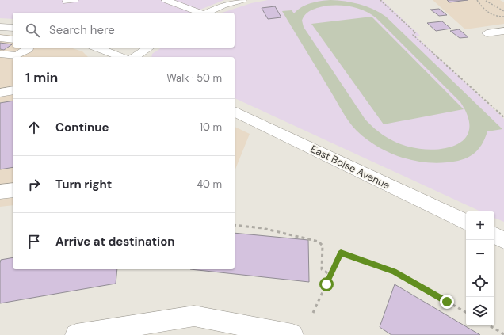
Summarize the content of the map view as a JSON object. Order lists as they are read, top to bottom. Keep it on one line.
{"streets":{"street":["East Boise Avenue"]},"page":{"search":"Search here","heading":["1 min","Walk · 50 m"],"list":[["Continue","10 m"],["Turn right","40 m"],"Arrive at destination"],"map_buttons":["+","−"]}}
